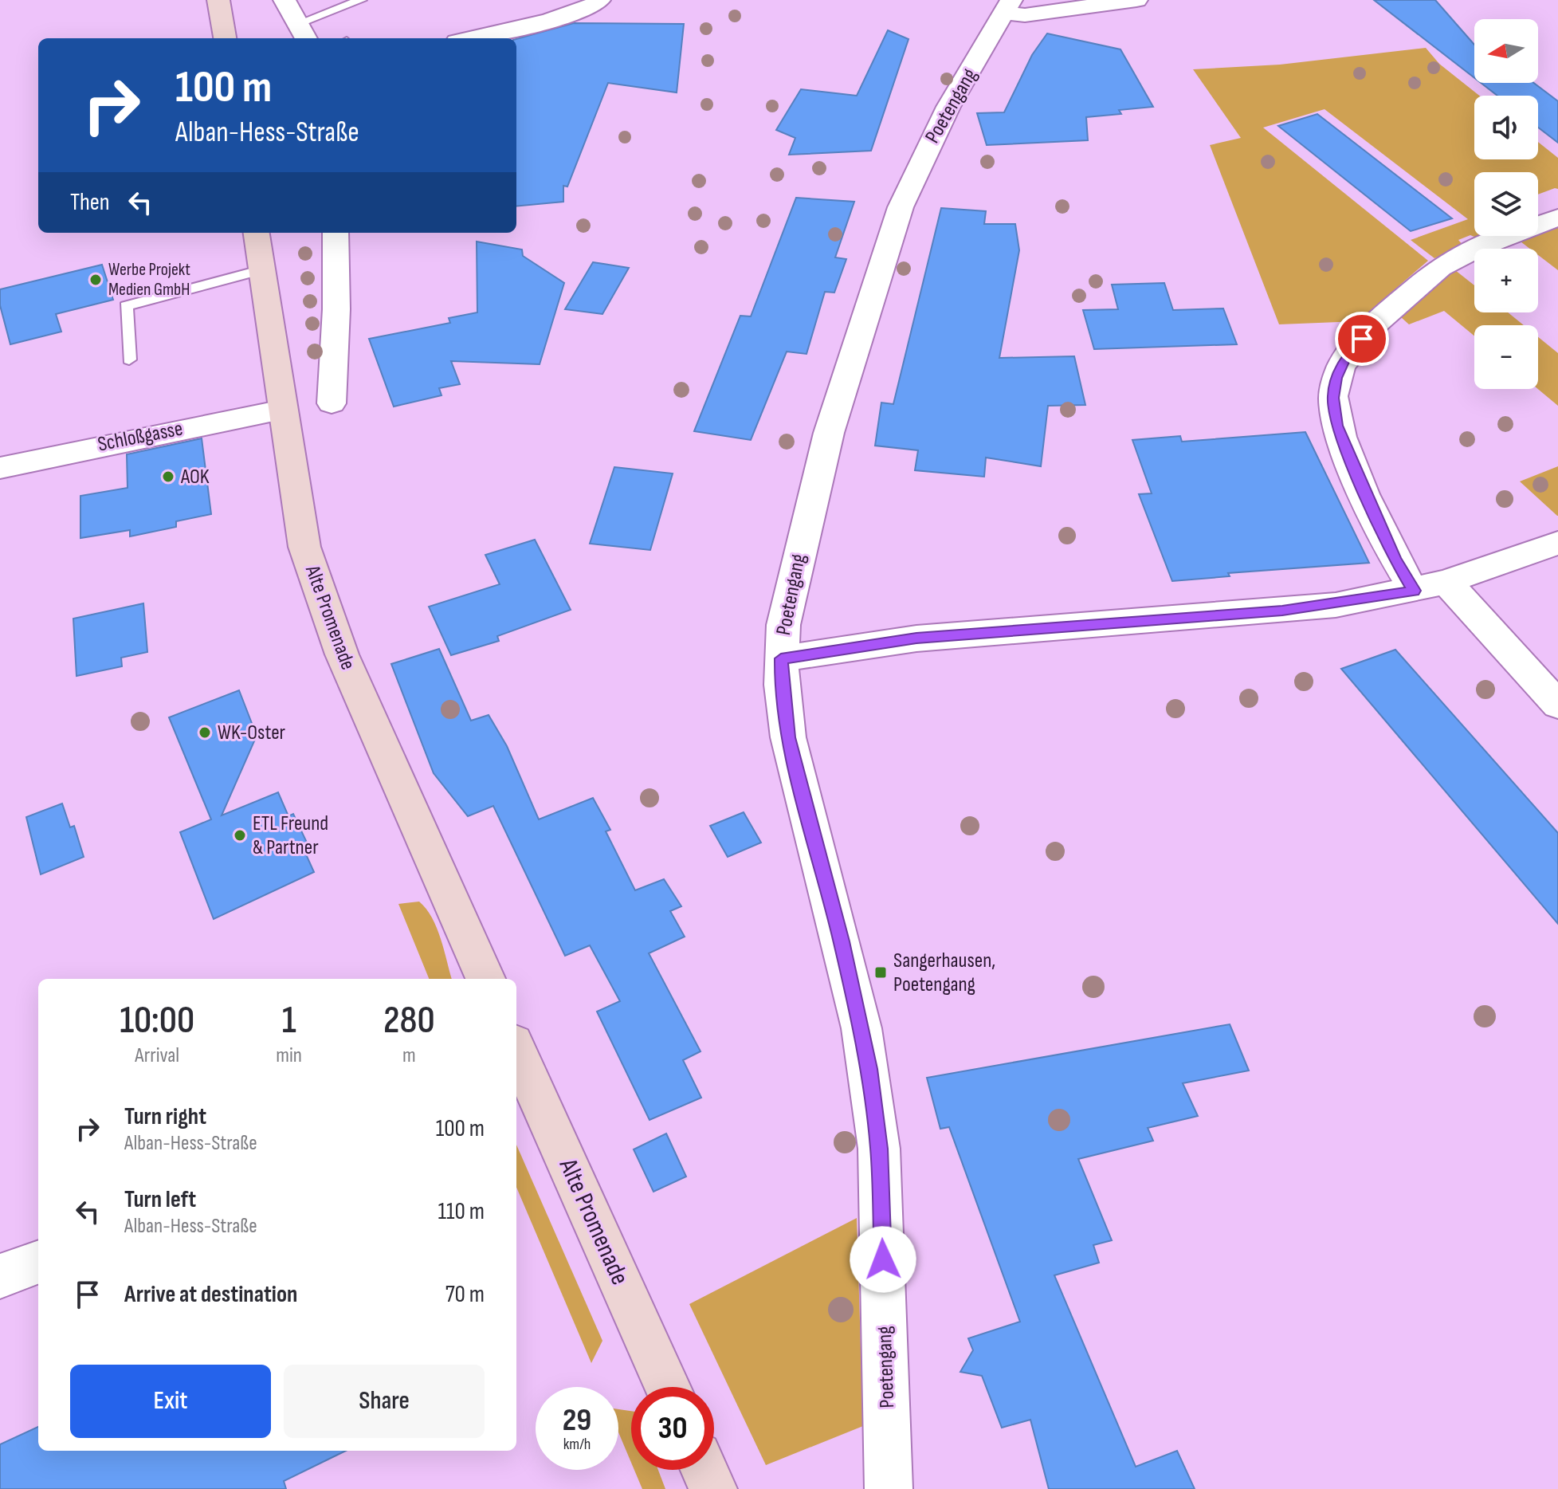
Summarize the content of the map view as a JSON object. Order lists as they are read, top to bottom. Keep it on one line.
{"streets":{"main road":["Alte Promenade"],"street":["Poetengang","Schloßgasse"]},"crossings":[["Schloßgasse","Alte Promenade"]],"places":{"other":["Werbe Projekt Medien GmbH","AOK","WK-Oster","ETL Freund & Partner"],"transit":["Sangerhausen, Poetengang"]},"north":"left","page":{"map_buttons":["+","−"],"turn":["100 m","Alban-Hess-Straße"],"then":"Then","eta":["10:00","Arrival","1","min","280","m"],"list":[{"name":"Turn right","note":"Alban-Hess-Straße","value":"100 m"},{"name":"Turn left","note":"Alban-Hess-Straße","value":"110 m"},{"name":"Arrive at destination","value":"70 m"}],"buttons":["Exit","Share"],"speed":"29 km/h","limit":"30"}}
